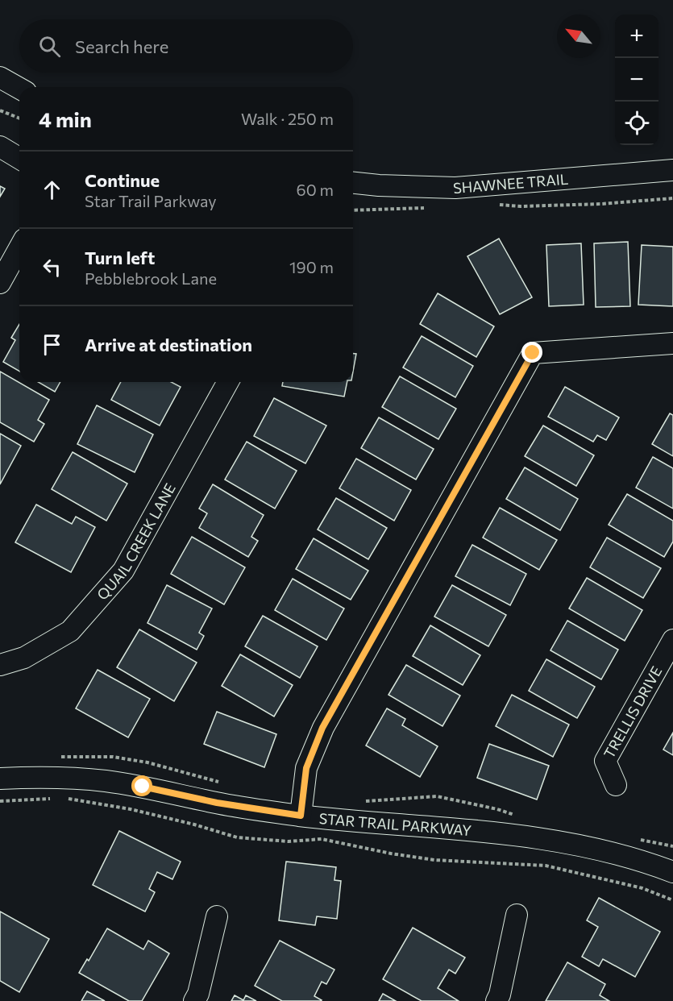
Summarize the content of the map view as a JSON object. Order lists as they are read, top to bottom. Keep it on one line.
{"streets":{"street":["SHAWNEE TRAIL","QUAIL CREEK LANE","TRELLIS DRIVE","STAR TRAIL PARKWAY"]},"north":"top left","page":{"map_buttons":["+","−"],"search":"Search here","heading":["4 min","Walk · 250 m"],"list":[["Continue","Star Trail Parkway","60 m"],["Turn left","Pebblebrook Lane","190 m"],"Arrive at destination"]}}
